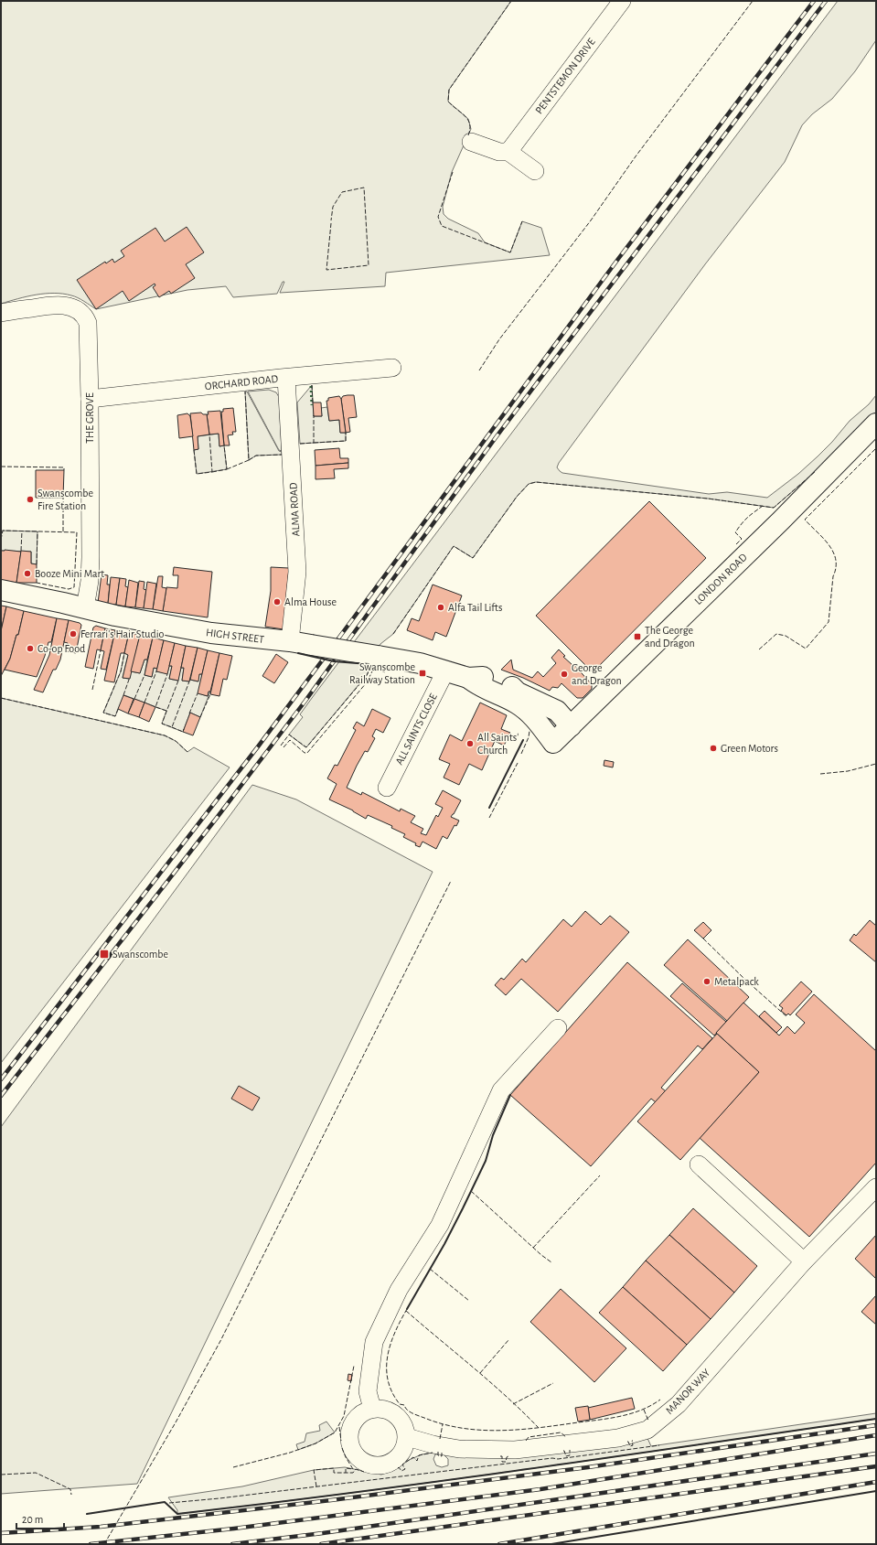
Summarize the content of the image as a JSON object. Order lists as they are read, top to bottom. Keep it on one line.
{"streets":{"main road":["LONDON ROAD","HIGH STREET"],"street":["PENTSTEMON DRIVE","ORCHARD ROAD","THE GROVE","ALMA ROAD","ALL SAINTS CLOSE","MANOR WAY"]},"crossings":[["ORCHARD ROAD","THE GROVE"],["ORCHARD ROAD","ALMA ROAD"],["THE GROVE","HIGH STREET"],["ALMA ROAD","HIGH STREET"],["LONDON ROAD","HIGH STREET"],["HIGH STREET","ALL SAINTS CLOSE"]],"places":{"other":["Swanscombe Fire Station","Booze Mini Mart","Alma House","Alfa Tail Lifts","Ferrari's Hair Studio","Co-op Food","George and Dragon","All Saints' Church","Green Motors","Metalpack"],"transit":["The George and Dragon","Swanscombe Railway Station","Swanscombe"]},"scale_bar":"20 m"}
